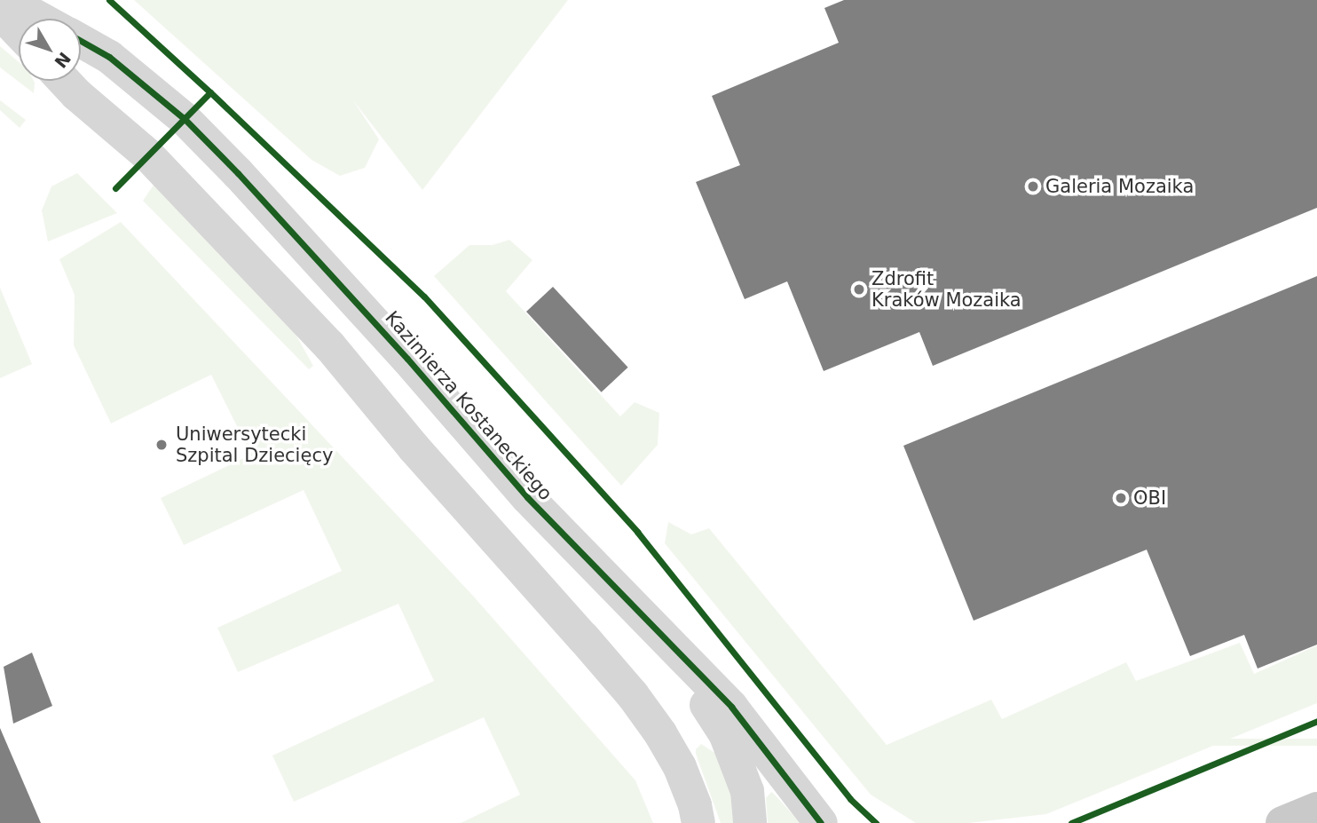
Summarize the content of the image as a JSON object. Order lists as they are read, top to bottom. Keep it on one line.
{"streets":{"street":["Kazimierza Kostaneckiego"]},"places":["Galeria Mozaika","Zdrofit Kraków Mozaika","Uniwersytecki Szpital Dziecięcy","OBI"],"north":"bottom right"}
